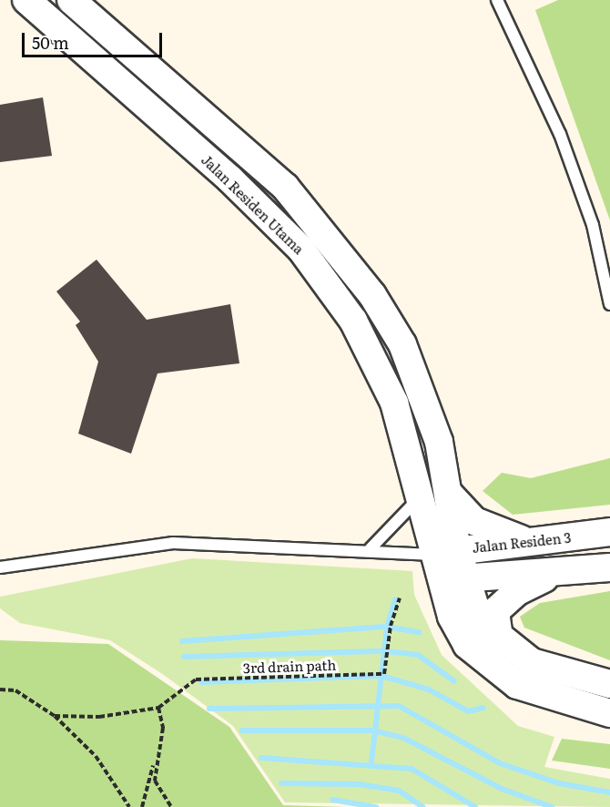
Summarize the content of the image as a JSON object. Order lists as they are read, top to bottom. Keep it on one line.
{"streets":{"street":["Jalan Residen Utama","Jalan Residen 3"],"path":["3rd drain path"]},"crossings":[["Jalan Residen Utama","Jalan Residen 3"]],"scale_bar":"50 m"}
